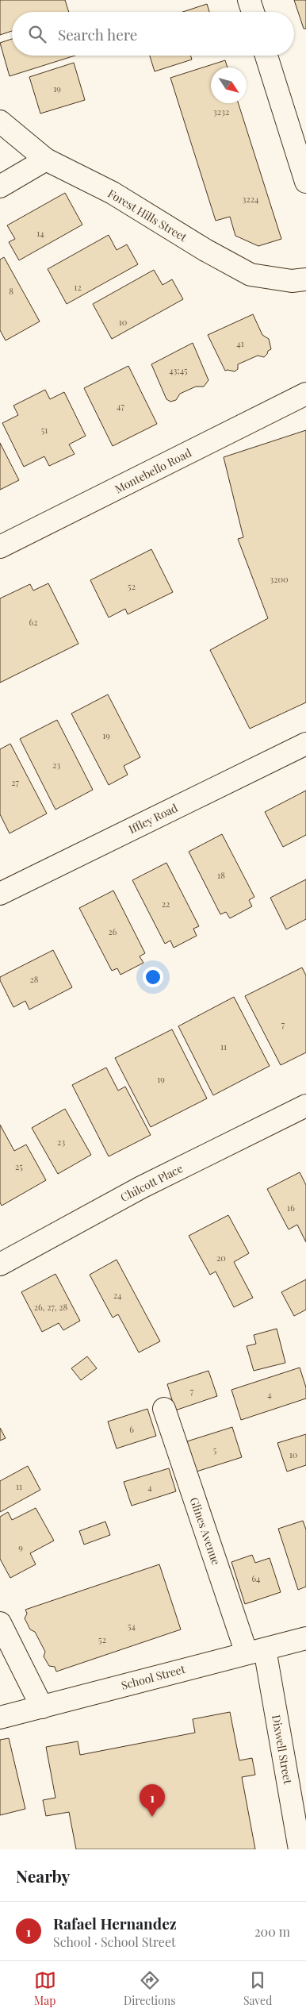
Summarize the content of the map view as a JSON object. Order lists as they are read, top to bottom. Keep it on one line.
{"streets":{"street":["Forest Hills Street","Montebello Road","Iffley Road","Chilcott Place","Glines Avenue","School Street","Dixwell Street"]},"crossings":[["Glines Avenue","School Street"],["Glines Avenue","Dixwell Street"],["School Street","Dixwell Street"]],"house_numbers":["19","3232","3224","14","12","8","10","41","43;45","47","51","3200","52","62","19","23","27","18","22","26","28","7","11","19","23","25","16","20","24","26, 27, 28","7","4","6","5","10","11","4","9","64","54","52"],"north":"bottom right","page":{"search":"Search here","pins":"1","heading":"Nearby","list":[{"mark":"1","name":"Rafael Hernandez","note":"School · School Street","value":"200 m"}],"nav":["Map","Directions","Saved"]}}
